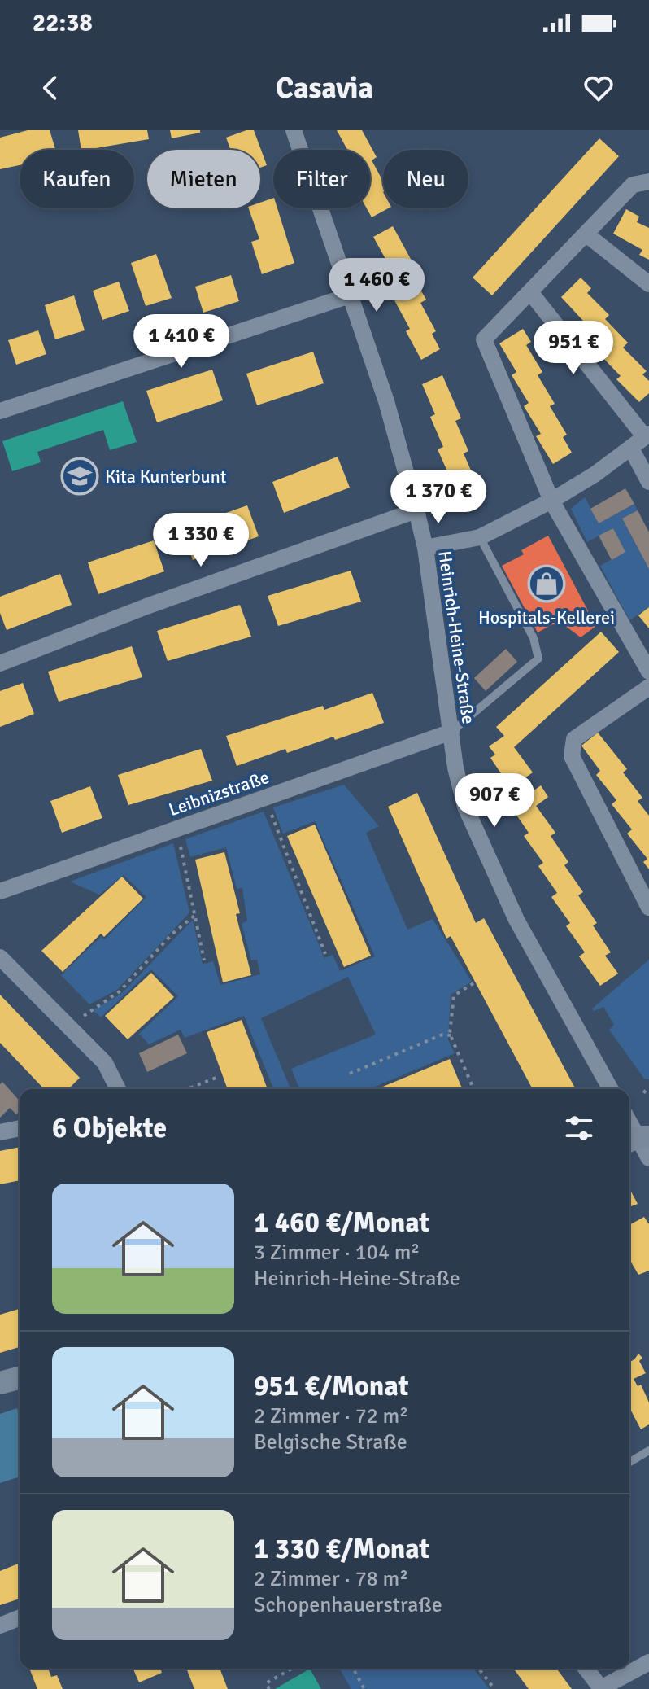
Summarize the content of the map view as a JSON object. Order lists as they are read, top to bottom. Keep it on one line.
{"streets":{"street":["Heinrich-Heine-Straße","Leibnizstraße"]},"crossings":[["Heinrich-Heine-Straße","Leibnizstraße"]],"places":{"school or university":["Kita Kunterbunt"],"shop":["Hospitals-Kellerei"]},"page":{"status":"22:38","header":"Casavia","chip":["Kaufen","Mieten","Filter","Neu"],"price":["1 460 €","1 410 €","951 €","1 370 €","1 330 €","907 €"],"heading":"6 Objekte","list":[{"name":"1 460 €/Monat","note":"3 Zimmer · 104 m² · Heinrich-Heine-Straße"},{"name":"951 €/Monat","note":"2 Zimmer · 72 m² · Belgische Straße"},{"name":"1 330 €/Monat","note":"2 Zimmer · 78 m² · Schopenhauerstraße"}]}}
